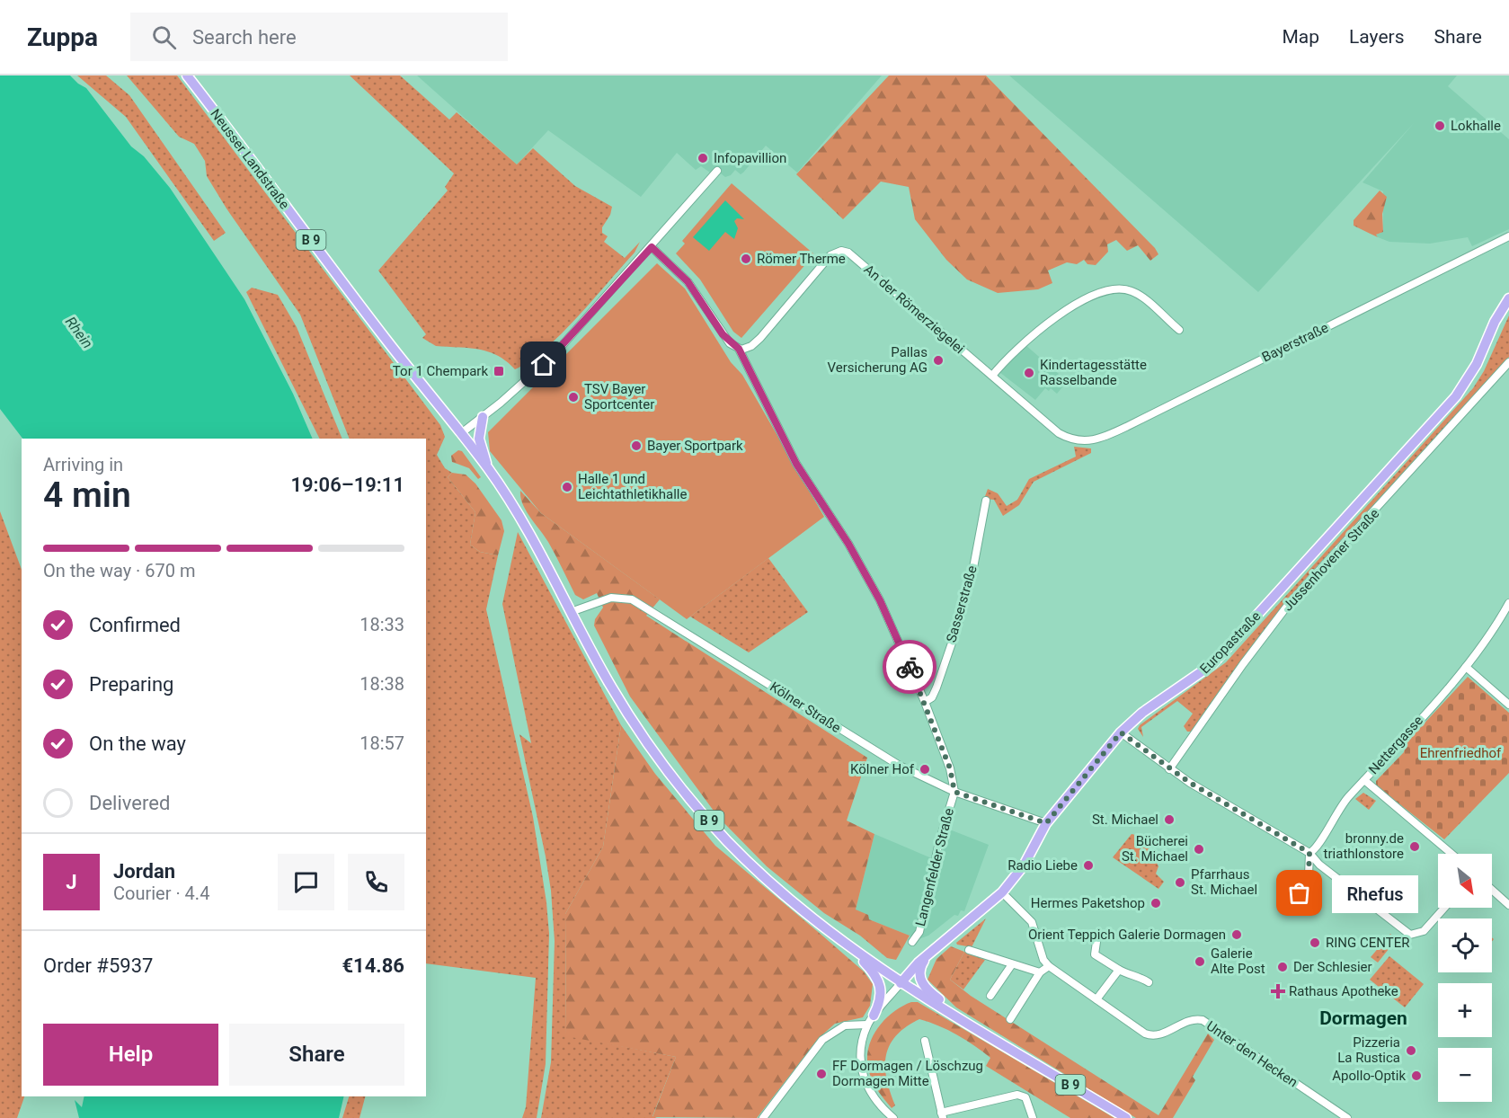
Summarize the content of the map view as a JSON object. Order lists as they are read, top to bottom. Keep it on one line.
{"streets":{"main road":["Neusser Landstraße","B 9","Europastraße"],"street":["An der Römerziegelei","Bayerstraße","Jussenhovener Straße","Sasserstraße","Kölner Straße","Nettergasse","Langenfelder Straße","Unter den Hecken"]},"crossings":[["Neusser Landstraße","B 9"],["B 9","Europastraße"],["B 9","Kölner Straße"],["An der Römerziegelei","Bayerstraße"],["Europastraße","Kölner Straße"],["Europastraße","Unter den Hecken"],["Kölner Straße","Langenfelder Straße"]],"districts":["Dormagen"],"water":["Rhein"],"parks":["Ehrenfriedhof"],"places":{"other":["Lokhalle","Infopavillion","Römer Therme","Pallas Versicherung AG","Kindertagesstätte Rasselbande","TSV Bayer Sportcenter","Bayer Sportpark","Halle 1 und Leichtathletikhalle","Kölner Hof","St. Michael","bronny.de triathlonstore","Bücherei St. Michael","Radio Liebe","Pfarrhaus St. Michael","Rhefus","Hermes Paketshop","Orient Teppich Galerie Dormagen","RING CENTER","Galerie Alte Post","Der Schlesier","Pizzeria La Rustica","FF Dormagen / Löschzug Dormagen Mitte","Apollo-Optik"],"transit":["Tor 1 Chempark"],"health":["Rathaus Apotheke"]},"north":"bottom right","page":{"header":"Zuppa","search":"Search here","nav":["Map","Layers","Share"],"heading":["4 min","Arriving in","19:06–19:11"],"panel":["Jordan","Courier · 4.4","Order #5937","€14.86"],"bar":"On the way · 670 m","list":[["Confirmed","18:33"],["Preparing","18:38"],["On the way","18:57"],"Delivered"],"map_buttons":["+","−"],"round":"J","bubble":"Rhefus","buttons":["Help","Share"]}}
